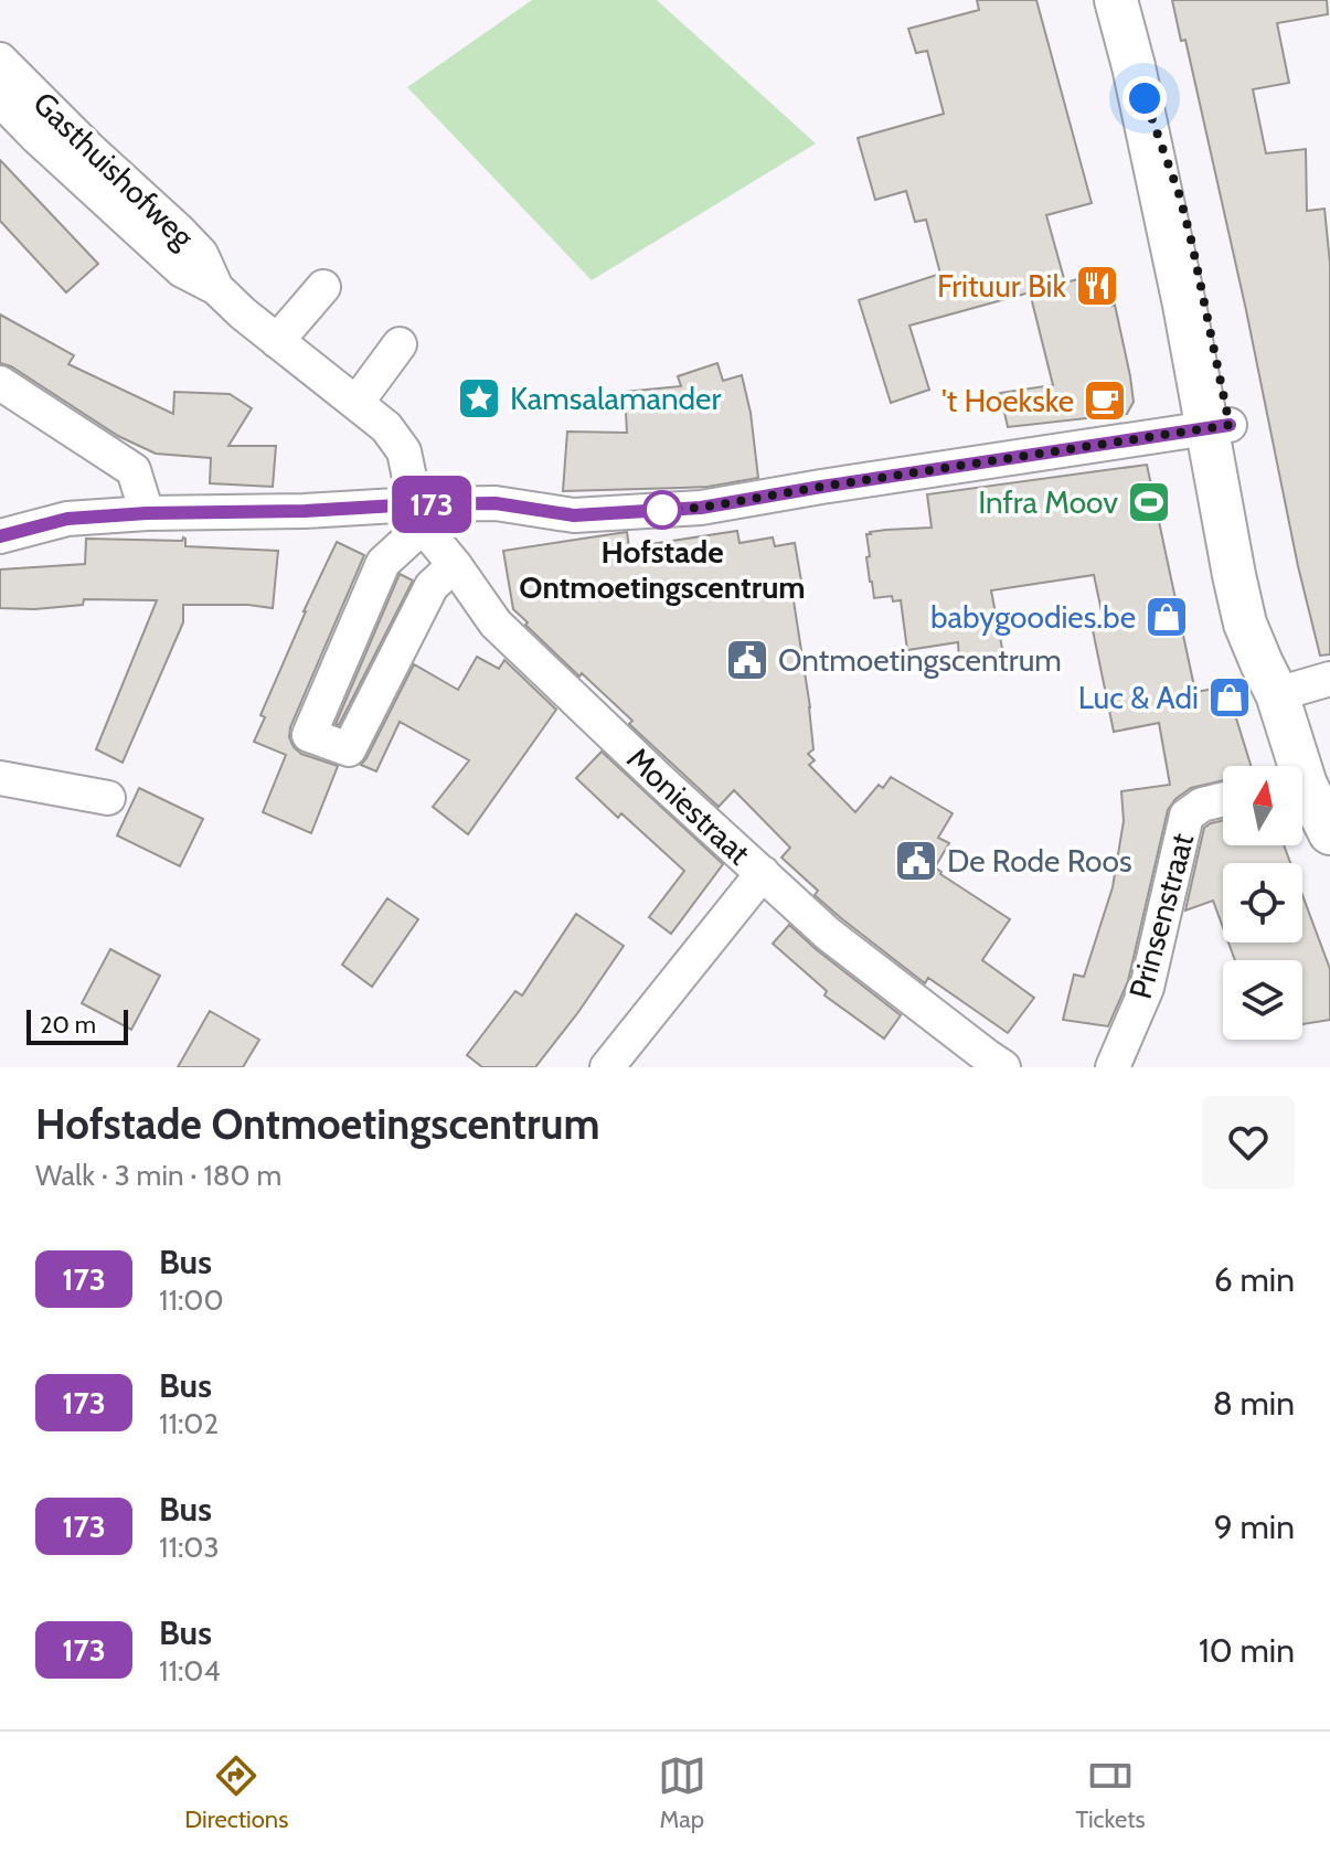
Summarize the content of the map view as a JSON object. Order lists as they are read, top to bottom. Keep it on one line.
{"streets":{"street":["Gasthuishofweg","Moniestraat","Prinsenstraat"]},"crossings":[["Gasthuishofweg","Moniestraat"]],"places":{"restaurant":["Frituur Bik"],"place":["Kamsalamander"],"cafe":["'t Hoekske"],"sports":["Infra Moov"],"other":["Hofstade Ontmoetingscentrum"],"shop":["babygoodies.be","Luc & Adi"],"public building":["Ontmoetingscentrum","De Rode Roos"]},"lines":["bus line 173"],"scale_bar":"20 m","north":"top","page":{"on_map":"173","scale":"20 m","heading":["Hofstade Ontmoetingscentrum","Walk · 3 min · 180 m"],"list":[{"mark":"173","name":"Bus","note":"11:00","value":"6 min"},{"mark":"173","name":"Bus","note":"11:02","value":"8 min"},{"mark":"173","name":"Bus","note":"11:03","value":"9 min"},{"mark":"173","name":"Bus","note":"11:04","value":"10 min"}],"tabs":["Directions","Map","Tickets"]}}
